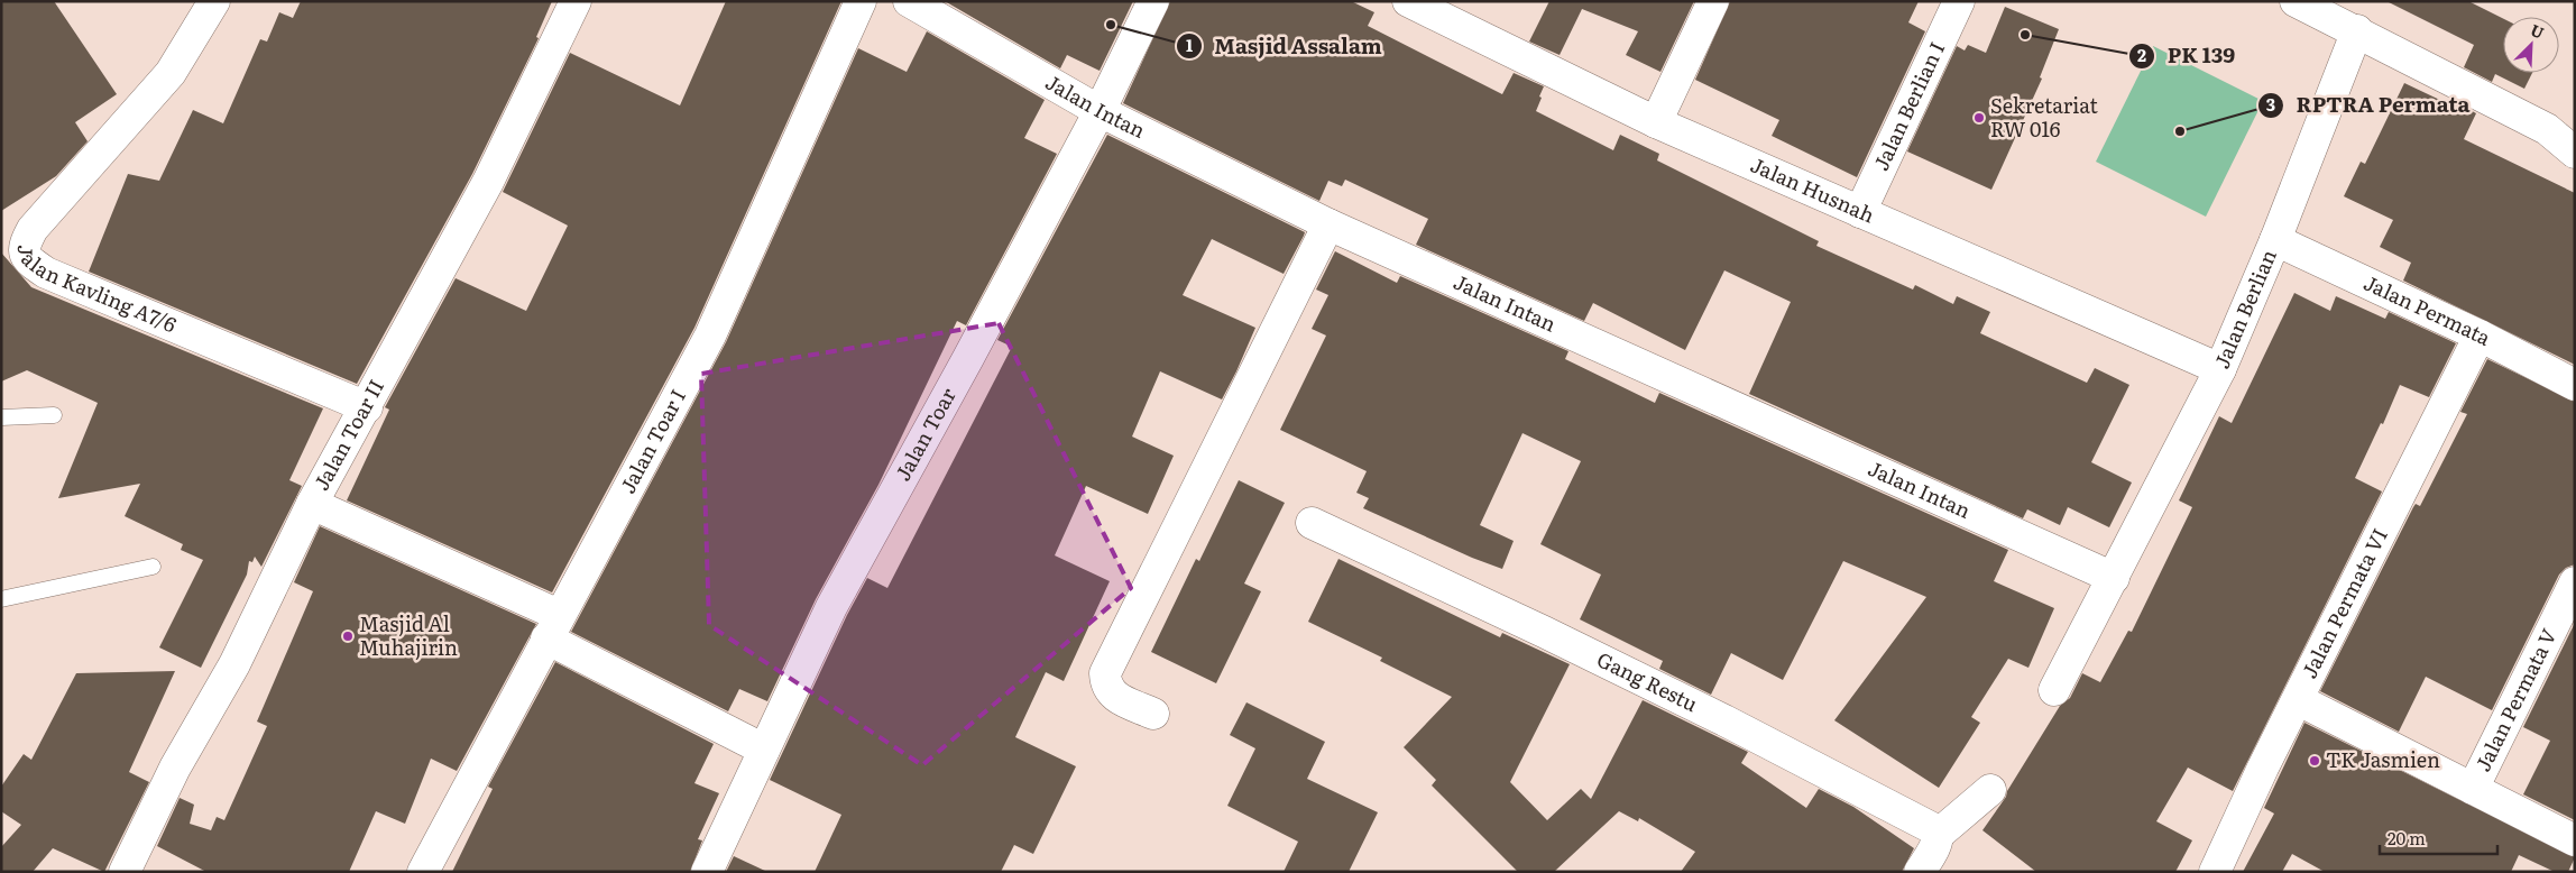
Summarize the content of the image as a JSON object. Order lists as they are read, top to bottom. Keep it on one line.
{"streets":{"street":["Jalan Intan","Jalan Berlian I","Jalan Husnah","Jalan Kavling A7/6","Jalan Berlian","Jalan Permata","Jalan Toar","Jalan Toar II","Jalan Toar I","Jalan Permata VI","Gang Restu","Jalan Permata V"]},"crossings":[["Jalan Intan","Jalan Berlian"],["Jalan Intan","Jalan Toar"],["Jalan Berlian I","Jalan Husnah"],["Jalan Husnah","Jalan Berlian"],["Jalan Kavling A7/6","Jalan Toar II"],["Jalan Berlian","Jalan Permata"],["Jalan Permata","Jalan Permata VI"]],"places":["Masjid Assalam","PK 139","Sekretariat RW 016","RPTRA Permata","Masjid Al Muhajirin","TK Jasmien"],"scale_bar":"20 m","north":"top right"}
